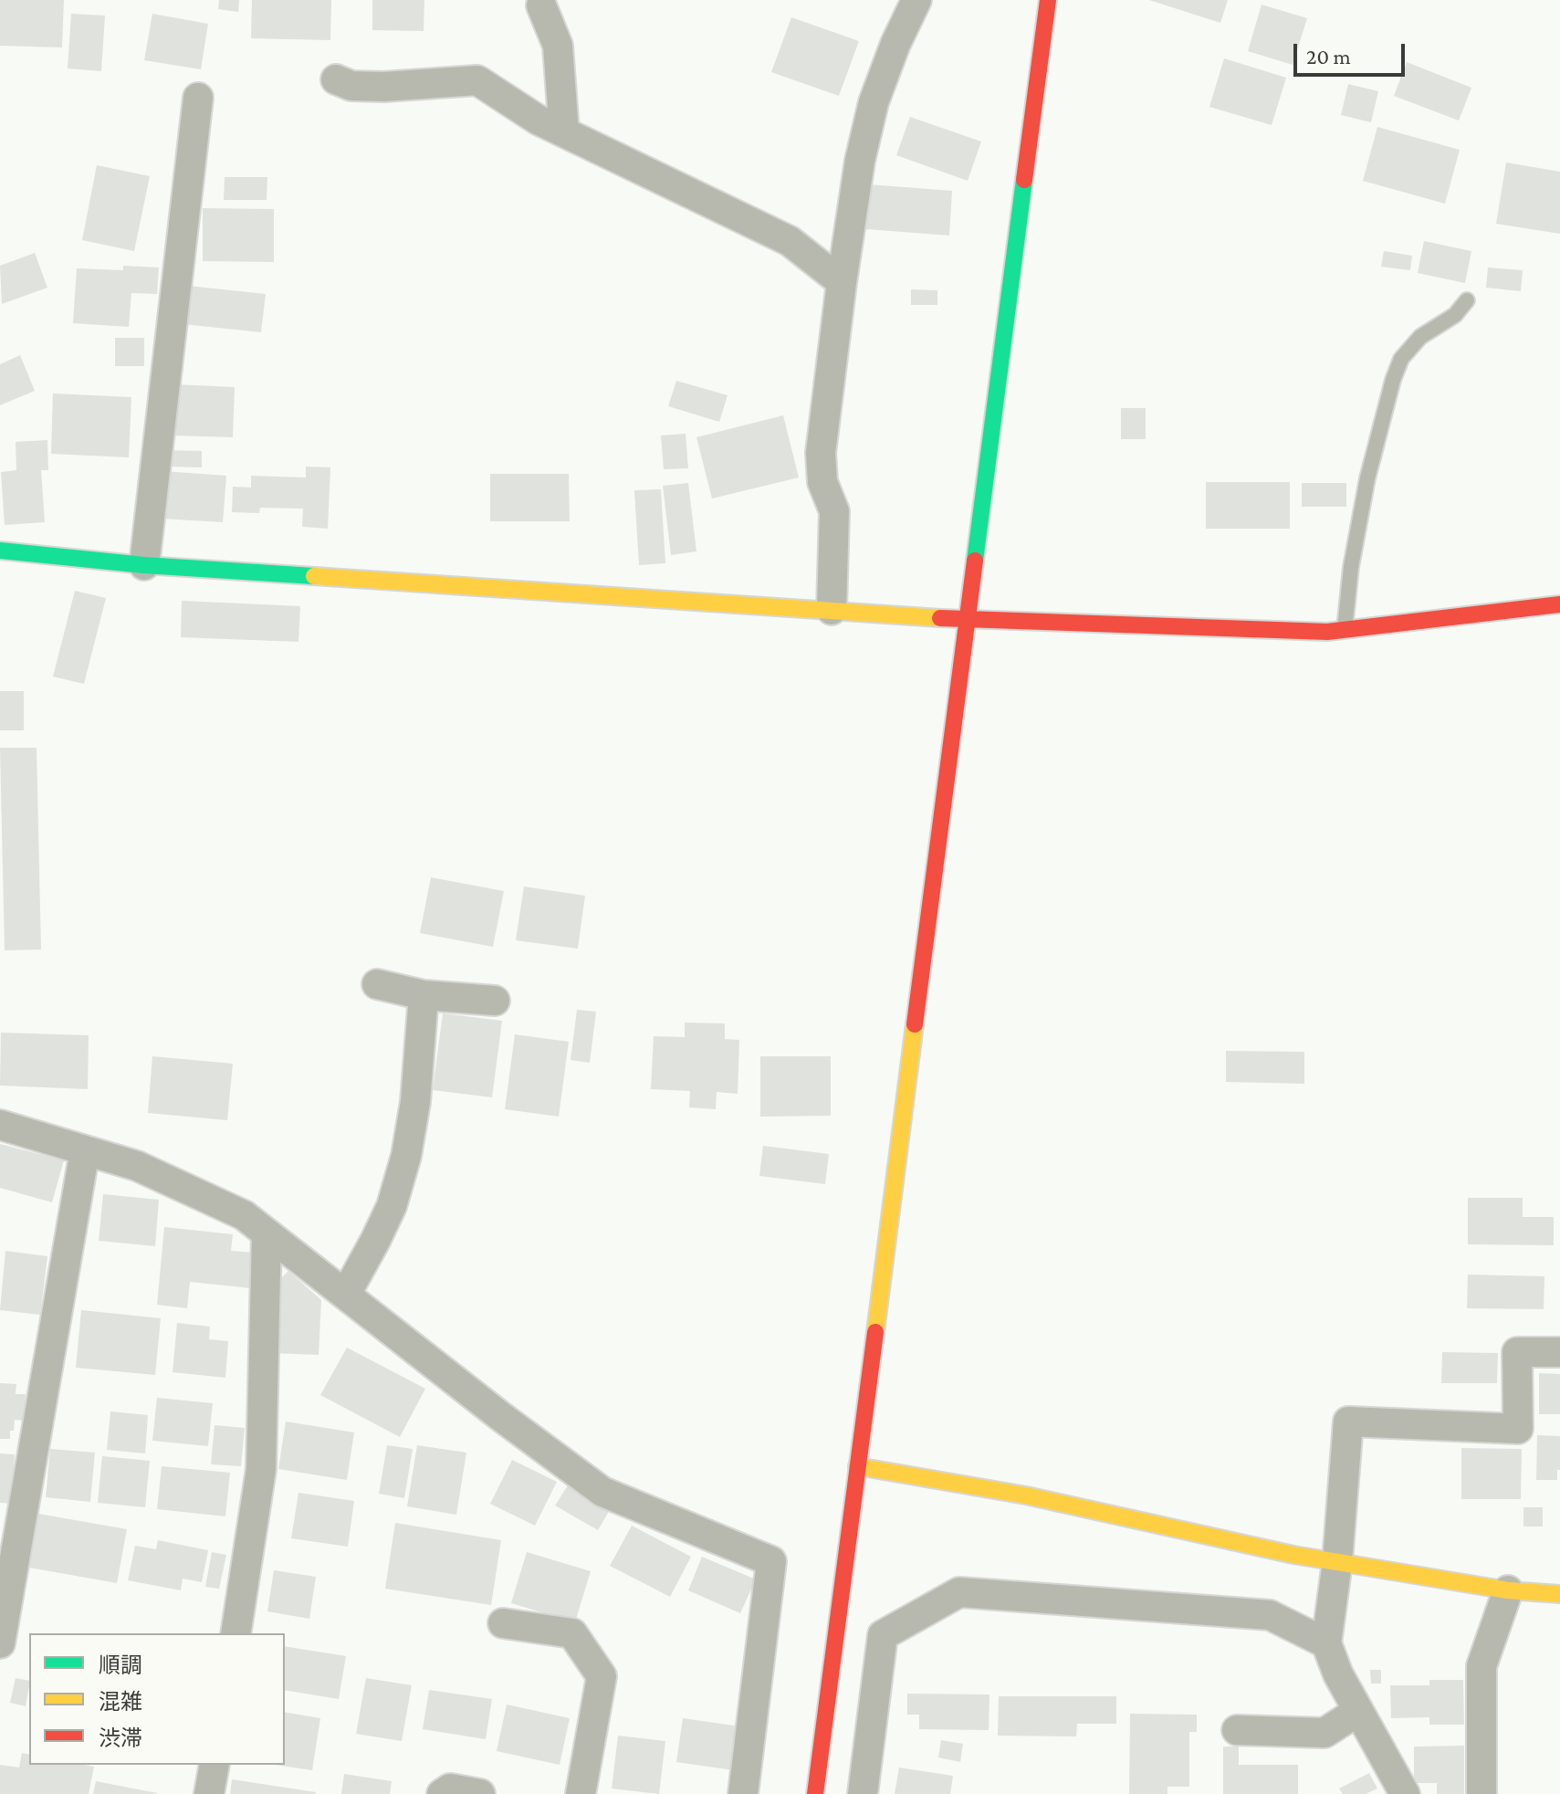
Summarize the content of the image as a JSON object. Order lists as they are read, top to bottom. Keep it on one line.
{"legend":["順調","混雑","渋滞"],"scale_bar":"20 m"}
